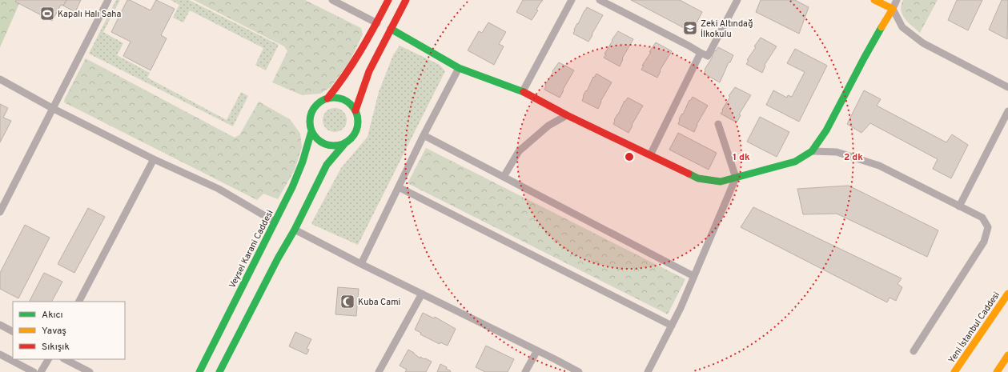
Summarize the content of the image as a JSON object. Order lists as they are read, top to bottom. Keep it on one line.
{"streets":{"main road":["Veysel Karani Caddesi","Yeni İstanbul Caddesi"]},"places":{"sports":["Kapalı Halı Saha"],"school or university":["Zeki Altındağ İlkokulu"],"mosque":["Kuba Cami"]},"legend":["Akıcı","Yavaş","Sıkışık"],"rings":["1 dk","2 dk"]}
